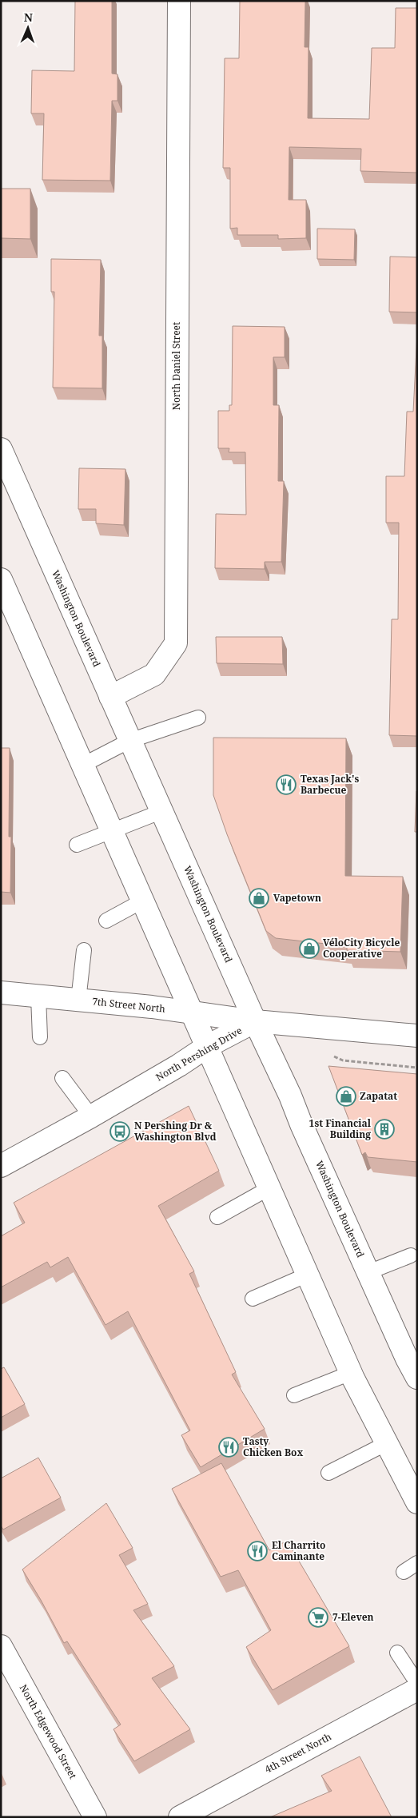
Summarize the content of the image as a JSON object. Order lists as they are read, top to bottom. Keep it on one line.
{"streets":{"main road":["North Daniel Street","Washington Boulevard","7th Street North","North Pershing Drive","North Edgewood Street","4th Street North"]},"crossings":[["North Daniel Street","Washington Boulevard"],["Washington Boulevard","7th Street North"],["Washington Boulevard","North Pershing Drive"],["7th Street North","North Pershing Drive"]],"places":{"restaurant":["Texas Jack's Barbecue","Tasty Chicken Box","El Charrito Caminante"],"shop":["Vapetown","VéloCity Bicycle Cooperative","Zapatat"],"building":["1st Financial Building"],"bus stop":["N Pershing Dr & Washington Blvd"],"supermarket":["7-Eleven"]},"north":"top"}
